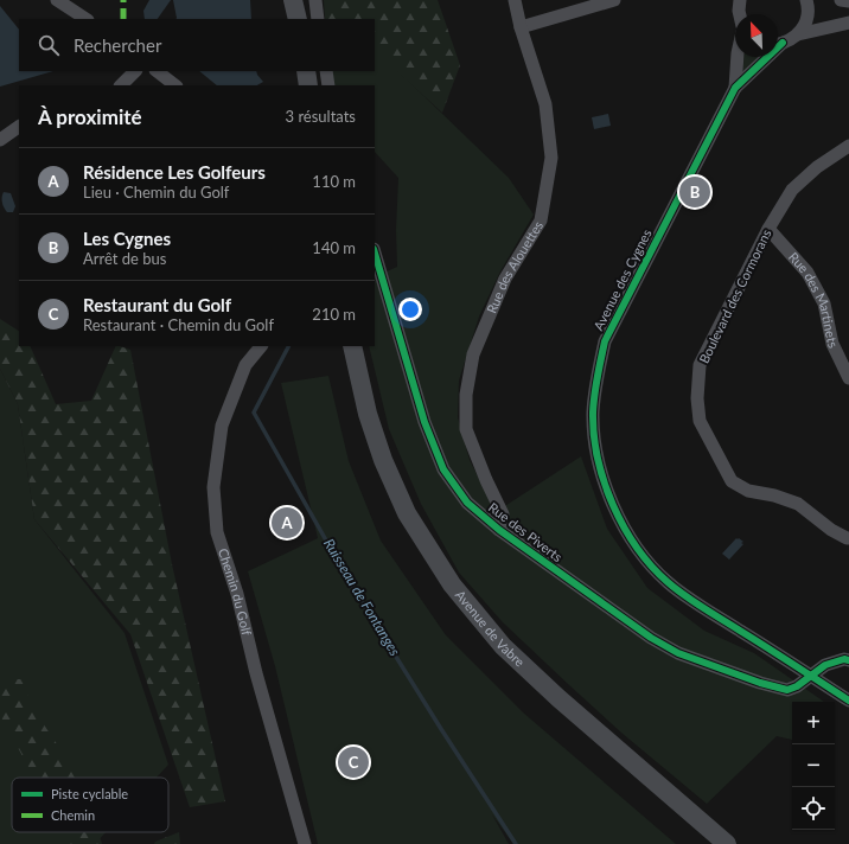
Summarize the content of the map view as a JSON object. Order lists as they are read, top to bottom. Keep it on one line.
{"streets":{"main road":["Avenue de Vabre"],"street":["Rue des Alouettes","Avenue des Cygnes","Boulevard des Cormorans","Rue des Martinets","Rue des Piverts","Chemin du Golf"]},"crossings":[["Rue des Alouettes","Rue des Piverts"],["Avenue des Cygnes","Rue des Piverts"],["Boulevard des Cormorans","Rue des Martinets"]],"water":["Ruisseau de Fontanges"],"legend":["Piste cyclable","Chemin"],"north":"top left","page":{"search":"Rechercher","heading":["À proximité","3 résultats"],"list":[{"mark":"A","name":"Résidence Les Golfeurs","note":"Lieu · Chemin du Golf","value":"110 m"},{"mark":"B","name":"Les Cygnes","note":"Arrêt de bus","value":"140 m"},{"mark":"C","name":"Restaurant du Golf","note":"Restaurant · Chemin du Golf","value":"210 m"}],"pins":["B","A","C"],"map_buttons":["+","−"]}}
